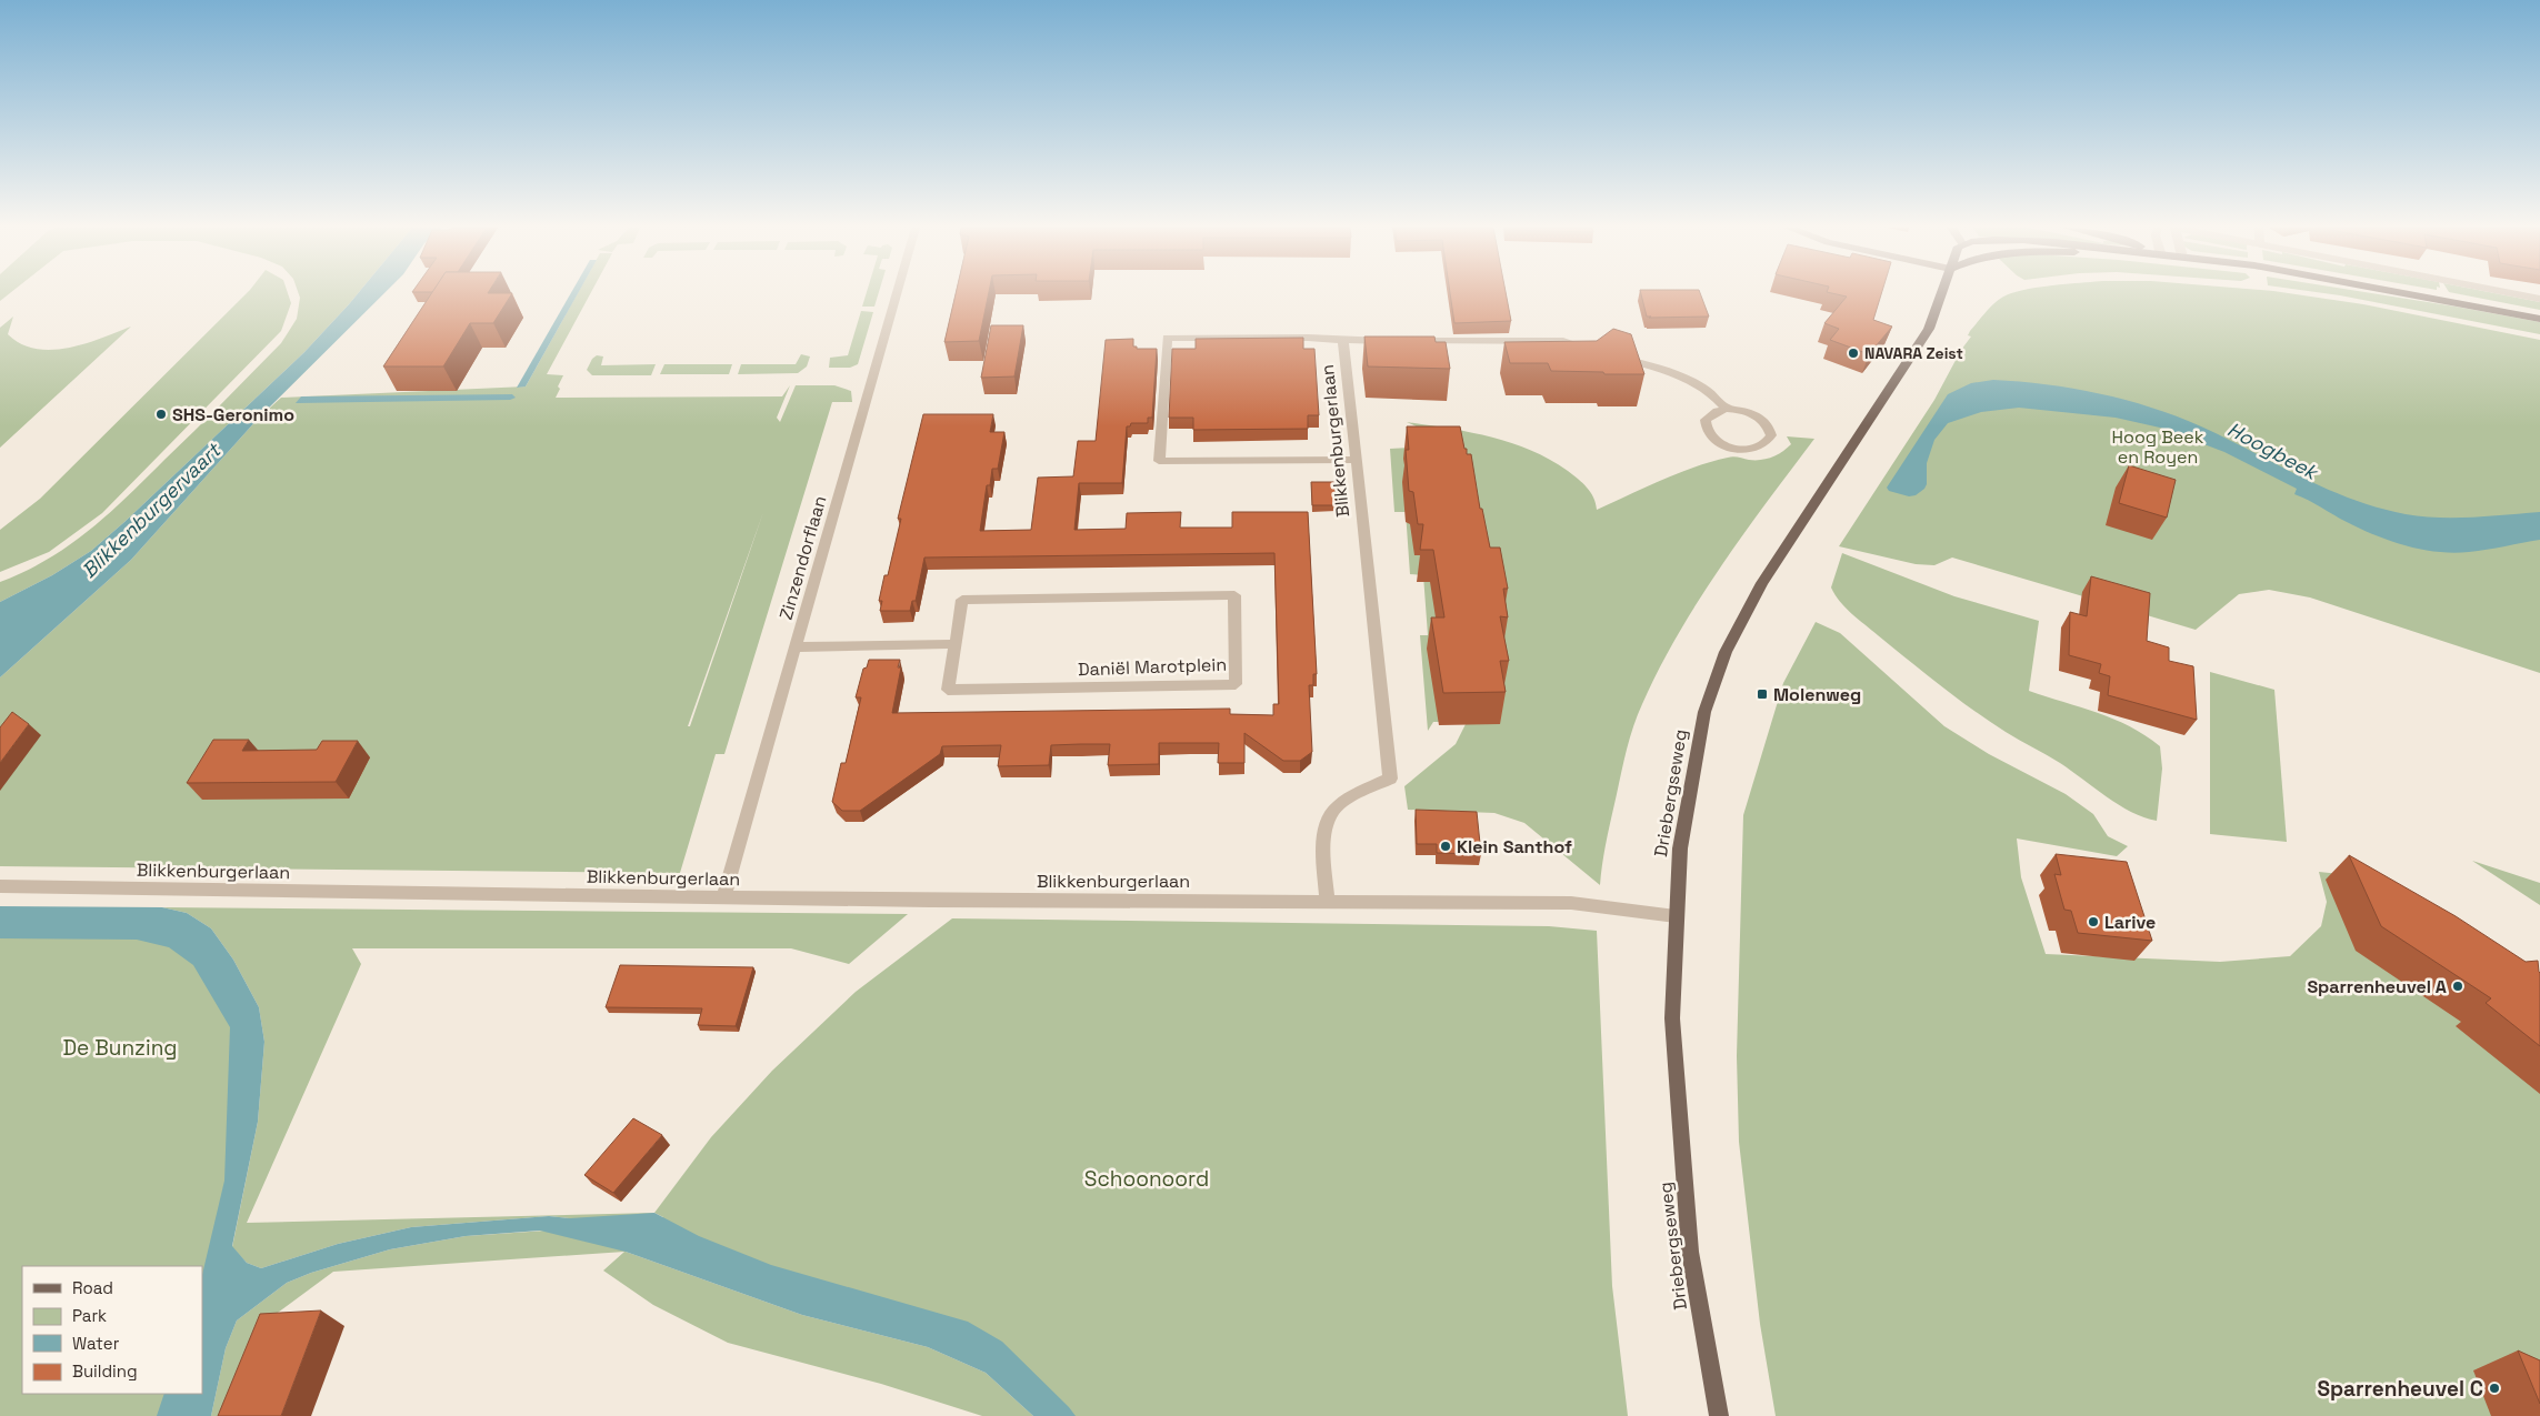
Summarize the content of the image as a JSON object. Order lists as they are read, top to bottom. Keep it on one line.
{"streets":{"main road":["Driebergseweg"],"street":["Blikkenburgerlaan","Zinzendorflaan","Daniël Marotplein"]},"crossings":[["Blikkenburgerlaan","Zinzendorflaan"],["Blikkenburgerlaan","Driebergseweg"]],"water":["Hoogbeek","Blikkenburgervaart"],"parks":["Hoog Beek en Royen","De Bunzing","Schoonoord"],"places":{"other":["NAVARA Zeist","SHS-Geronimo","Klein Santhof","Larive","Sparrenheuvel A","Sparrenheuvel C"],"transit":["Molenweg"]},"legend":["Road","Park","Water","Building"]}
